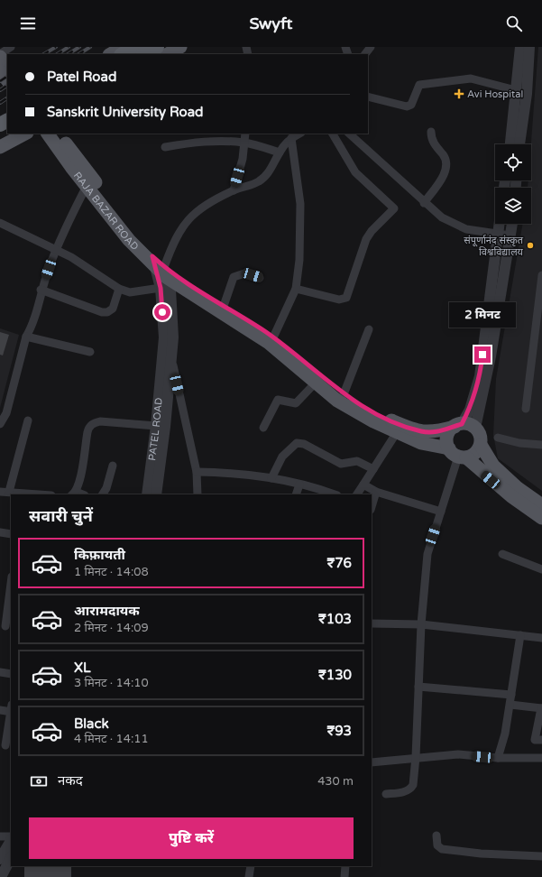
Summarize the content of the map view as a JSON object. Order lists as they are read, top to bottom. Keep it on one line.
{"streets":{"main road":["RAJA BAZAR ROAD"],"street":["PATEL ROAD"]},"crossings":[["RAJA BAZAR ROAD","PATEL ROAD"]],"places":{"health":["Avi Hospital"],"other":["संपूर्णानंद संस्कृत विश्वविद्यालय"]},"page":{"header":"Swyft","banner":["Patel Road","Sanskrit University Road"],"bubble":"2 मिनट","heading":"सवारी चुनें","list":[{"name":"किफ़ायती","note":"1 मिनट · 14:08","value":"₹76"},{"name":"आरामदायक","note":"2 मिनट · 14:09","value":"₹103"},{"name":"XL","note":"3 मिनट · 14:10","value":"₹130"},{"name":"Black","note":"4 मिनट · 14:11","value":"₹93"}],"pay":["नकद","430 m"],"buttons":"पुष्टि करें"}}
